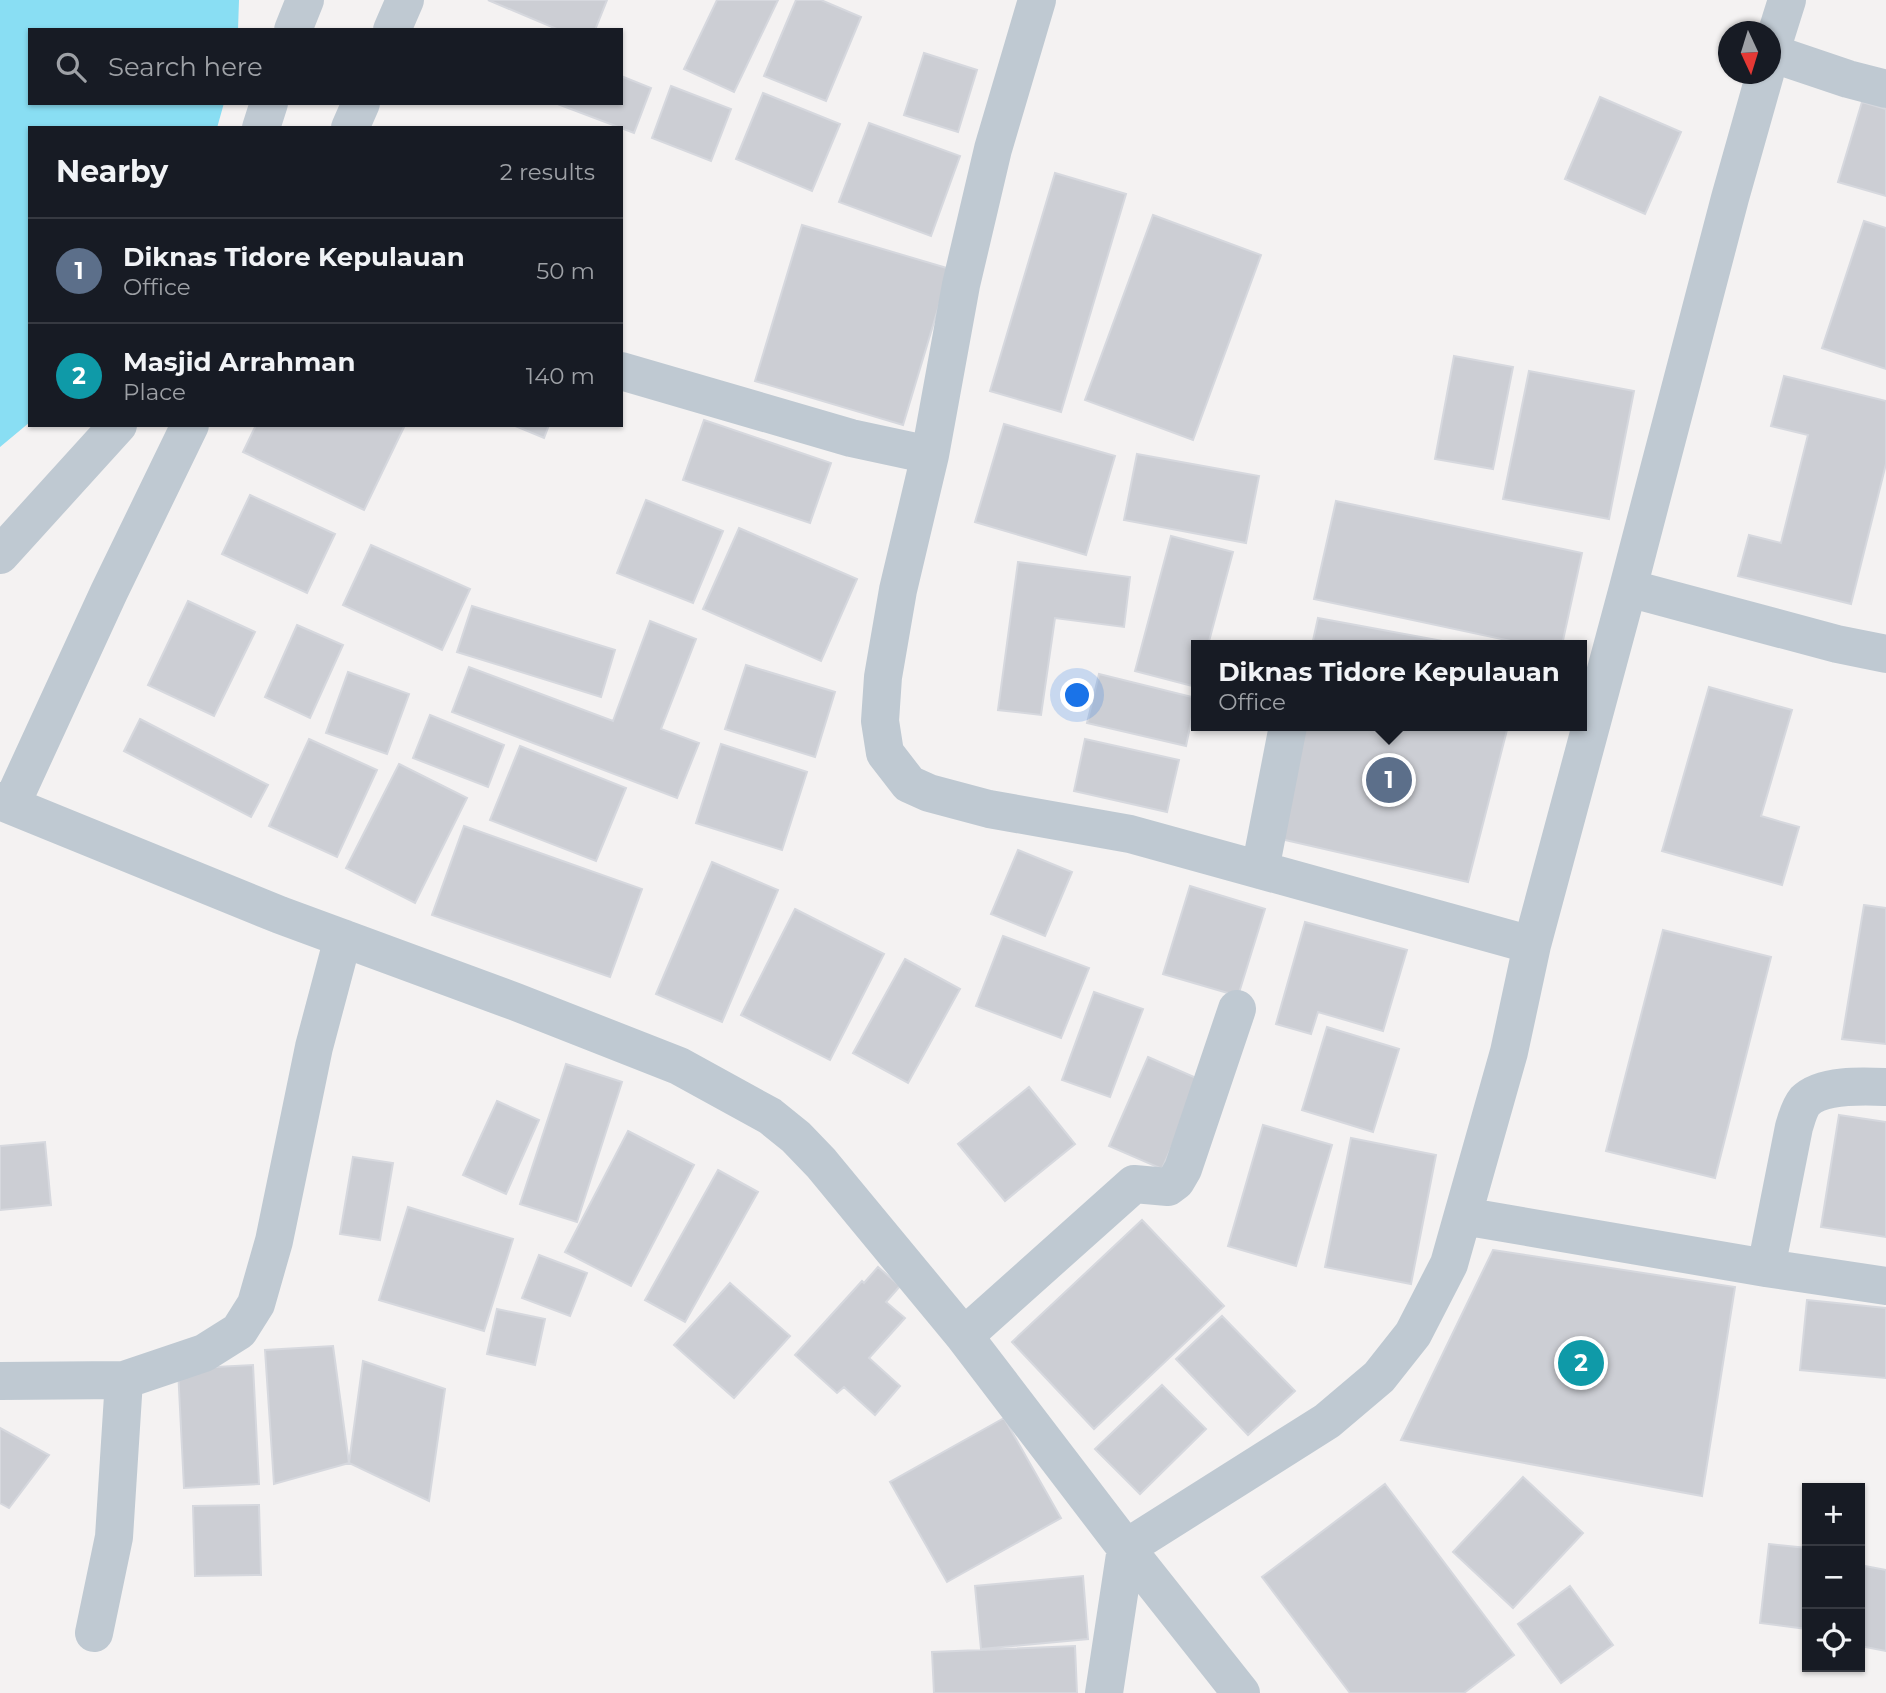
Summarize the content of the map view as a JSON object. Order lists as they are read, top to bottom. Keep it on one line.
{"north":"bottom","page":{"search":"Search here","heading":["Nearby","2 results"],"list":[{"mark":"1","name":"Diknas Tidore Kepulauan","note":"Office","value":"50 m"},{"mark":"2","name":"Masjid Arrahman","note":"Place","value":"140 m"}],"popup":["Diknas Tidore Kepulauan","Office"],"pins":["1","2"],"map_buttons":["+","−"]}}
